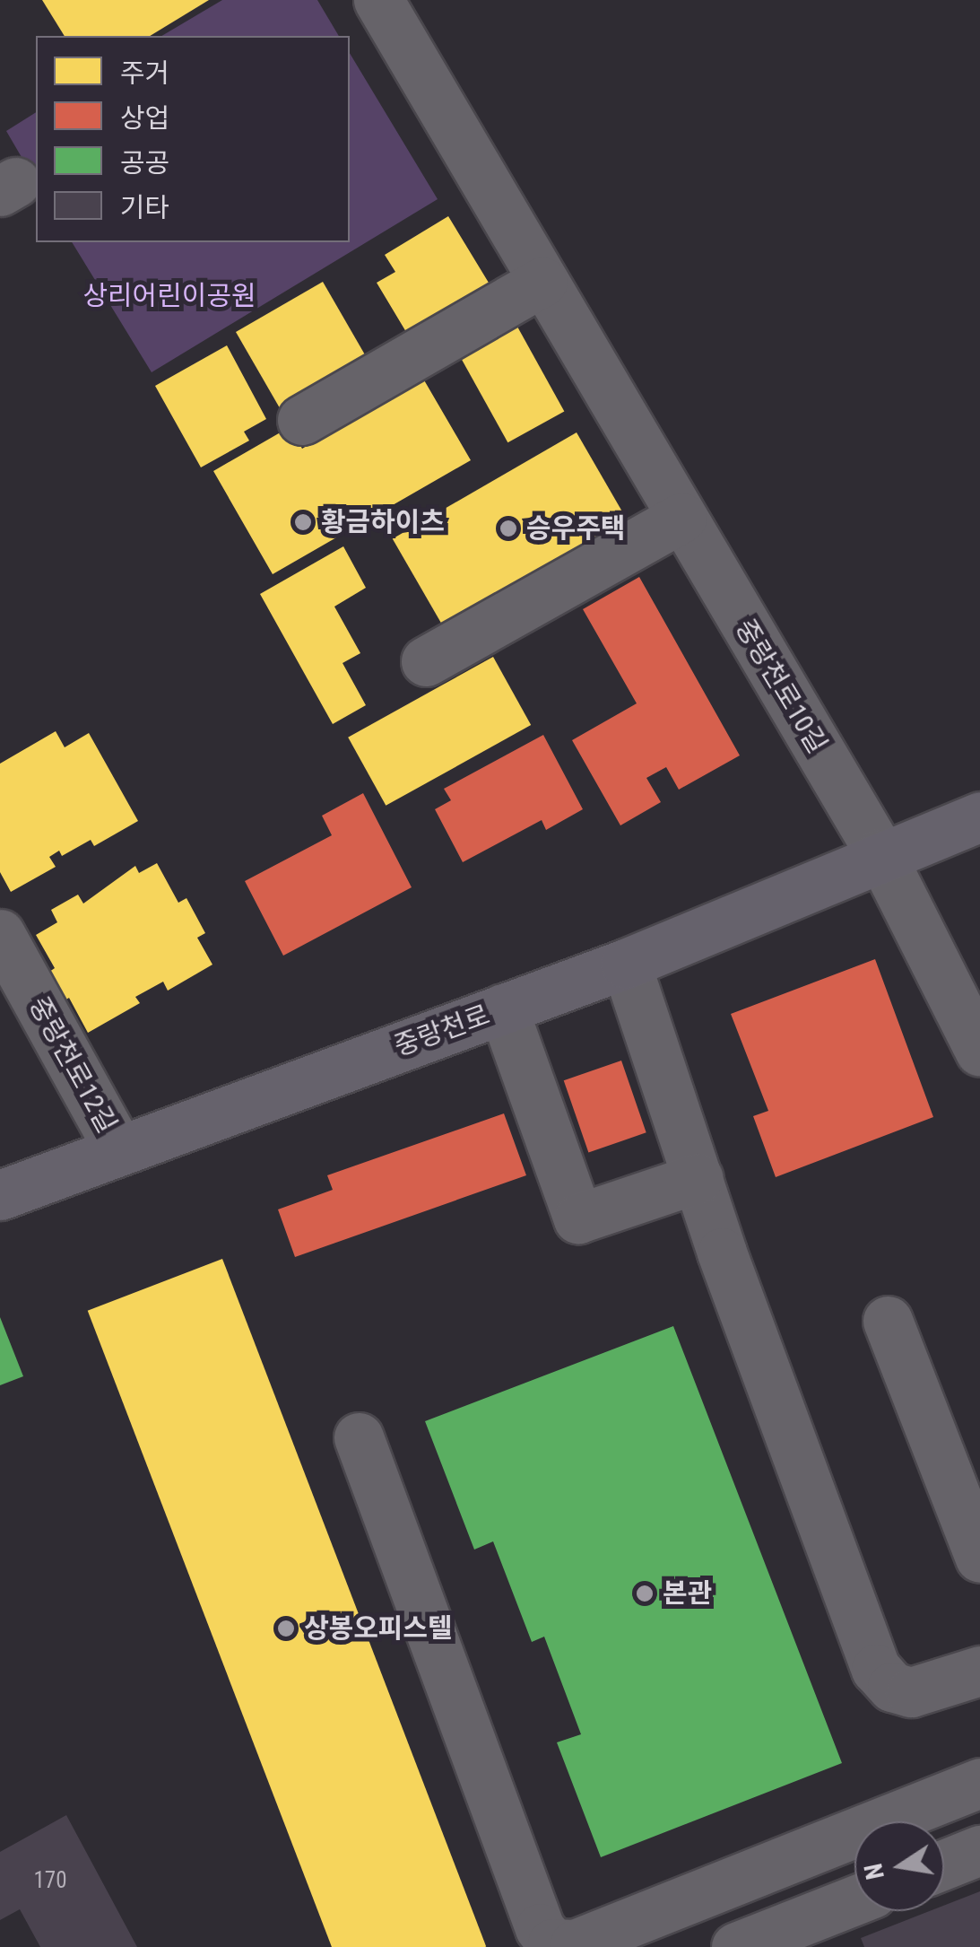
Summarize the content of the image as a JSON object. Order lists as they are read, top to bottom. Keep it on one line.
{"streets":{"main road":["중랑천로"],"street":["중랑천로10길","중랑천로12길"]},"crossings":[["중랑천로10길","중랑천로"],["중랑천로","중랑천로12길"]],"parks":["상리어린이공원"],"places":["황금하이츠","승우주택","본관","상봉오피스텔"],"house_numbers":["170"],"legend":["주거","상업","공공","기타"],"north":"left"}
